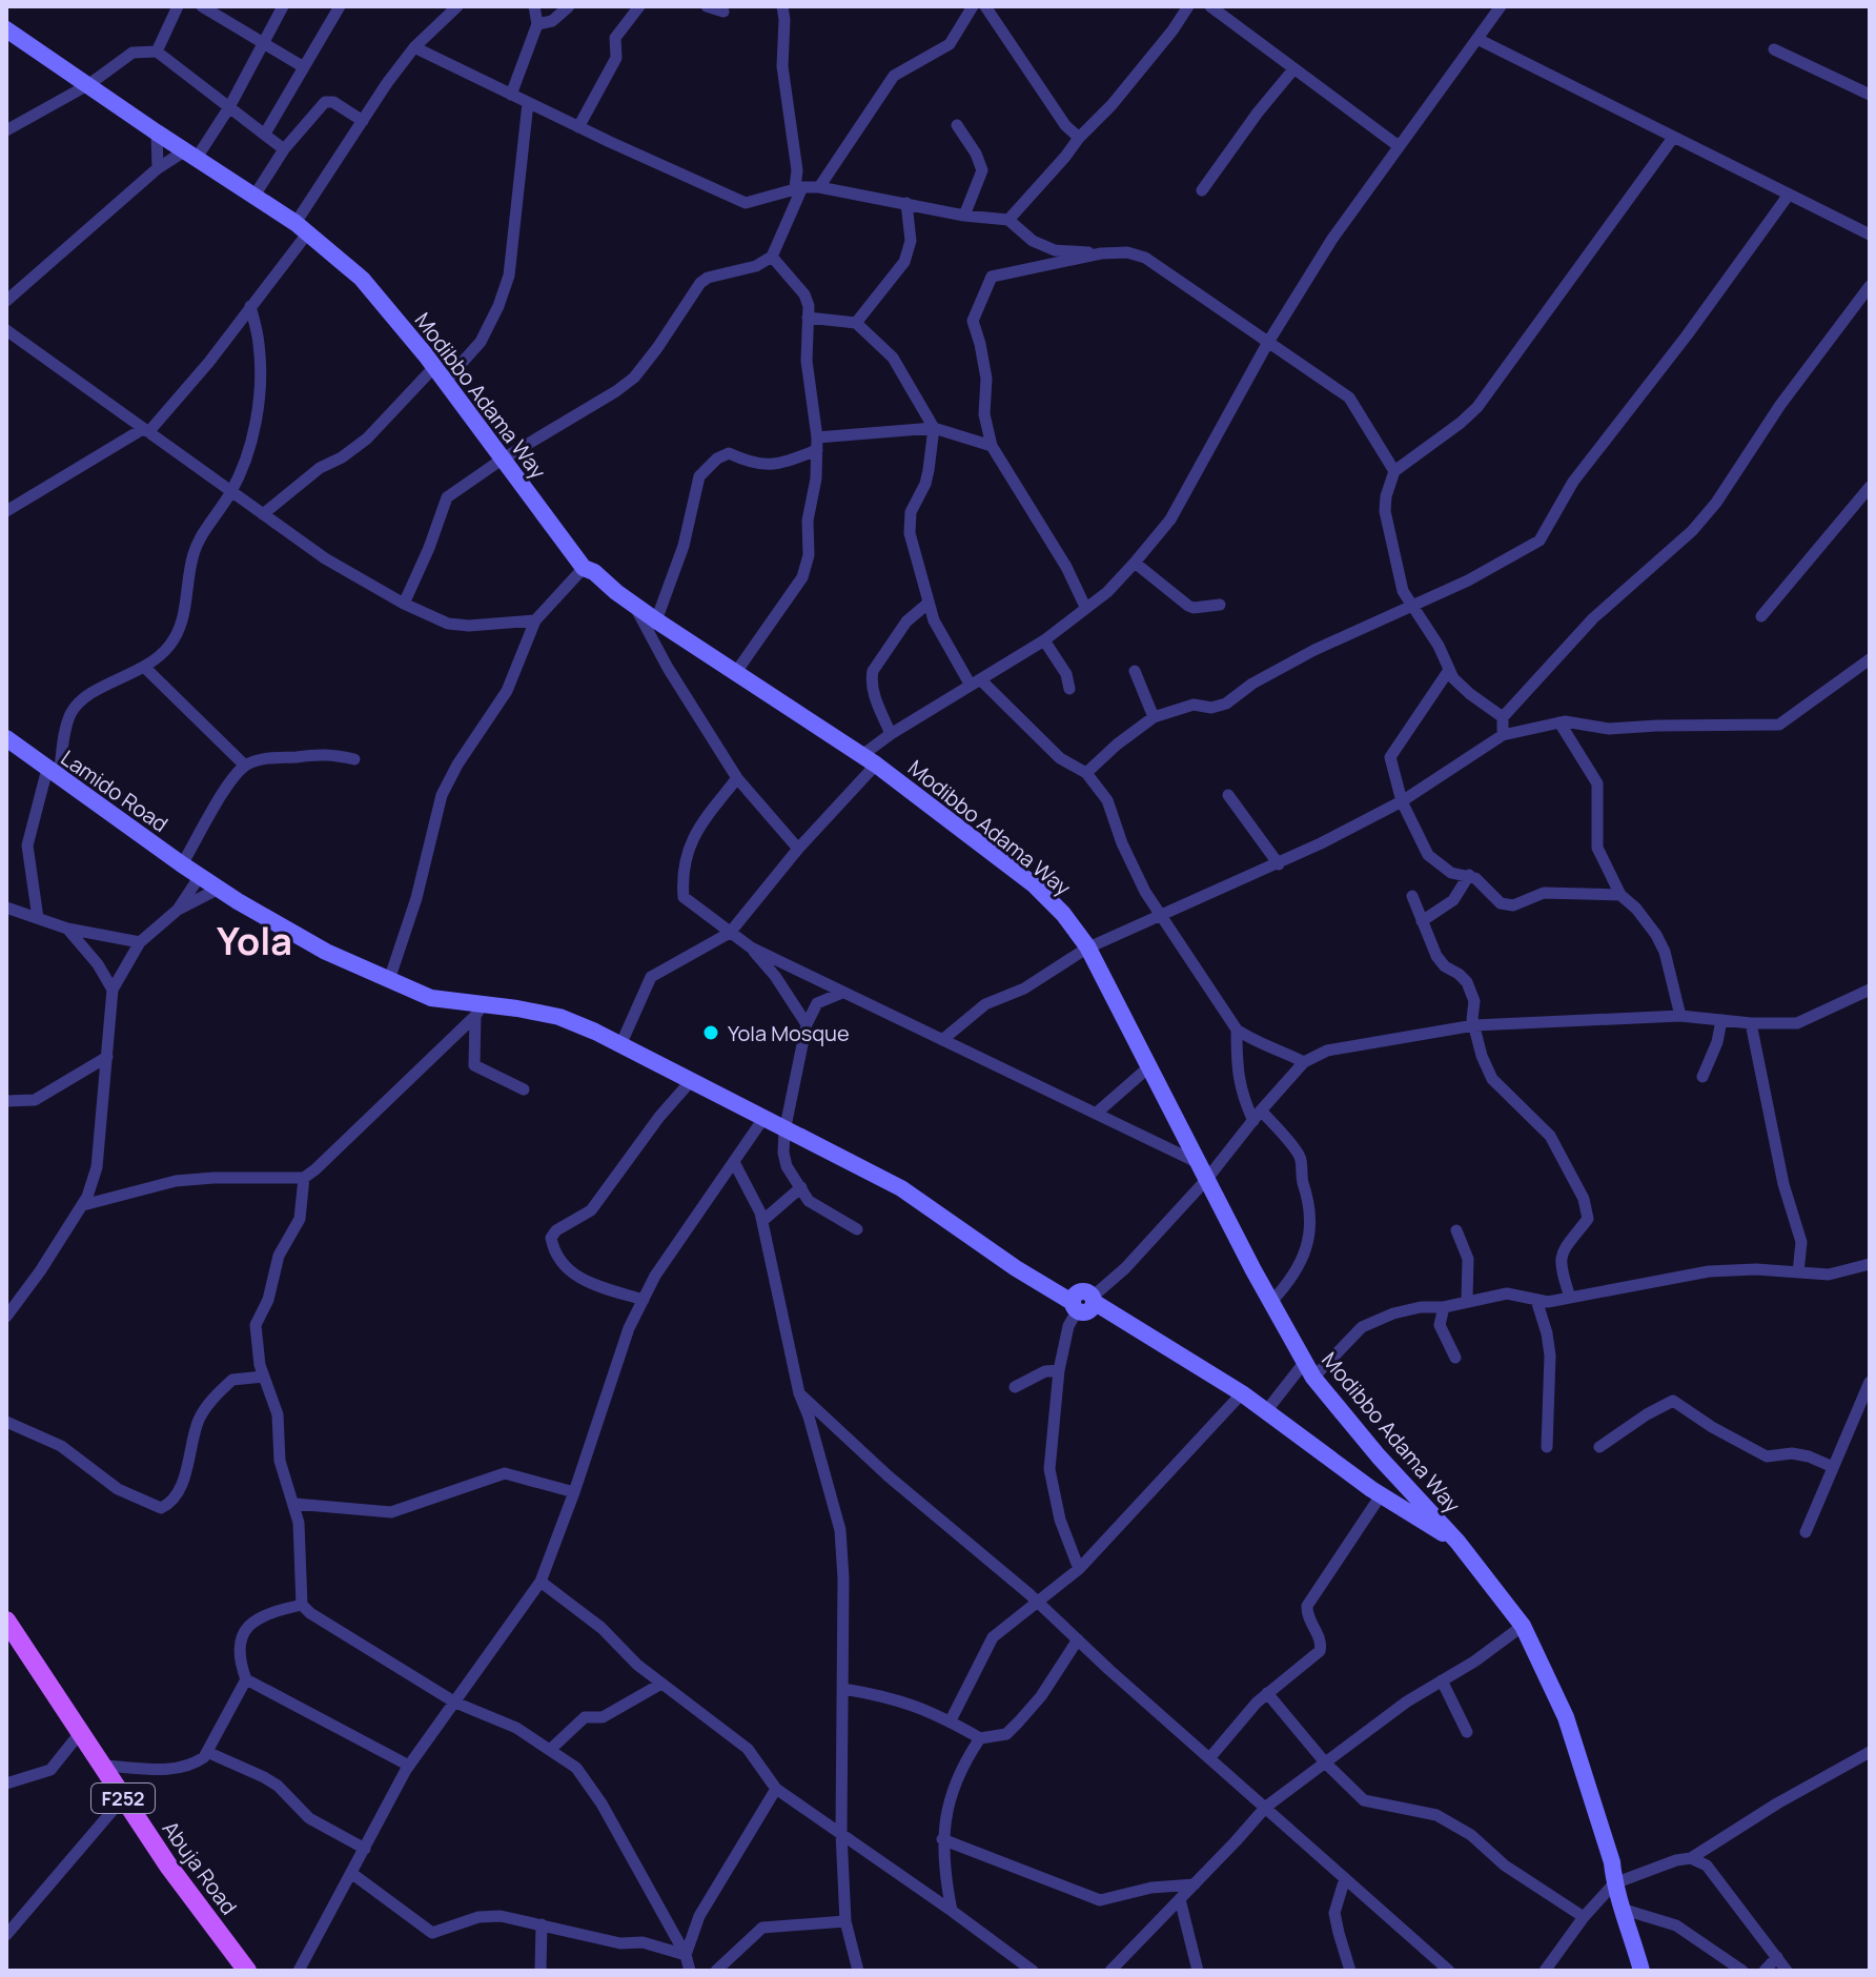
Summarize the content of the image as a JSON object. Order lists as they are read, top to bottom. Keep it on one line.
{"streets":{"main road":["Modibbo Adama Way","Lamido Road","F252","Abuja Road"]},"districts":["Yola"],"places":["Yola Mosque"]}
